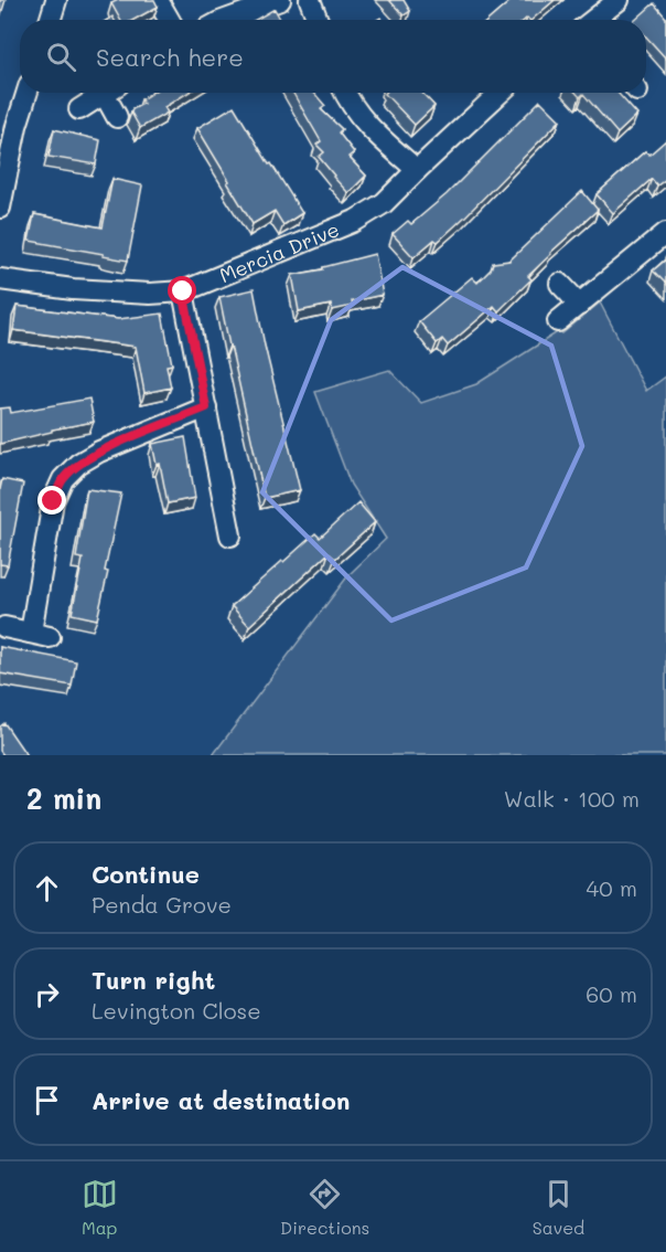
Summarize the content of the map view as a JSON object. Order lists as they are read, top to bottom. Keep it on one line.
{"streets":{"street":["Mercia Drive"]},"page":{"search":"Search here","heading":["2 min","Walk · 100 m"],"list":[["Continue","Penda Grove","40 m"],["Turn right","Levington Close","60 m"],"Arrive at destination"],"nav":["Map","Directions","Saved"]}}
